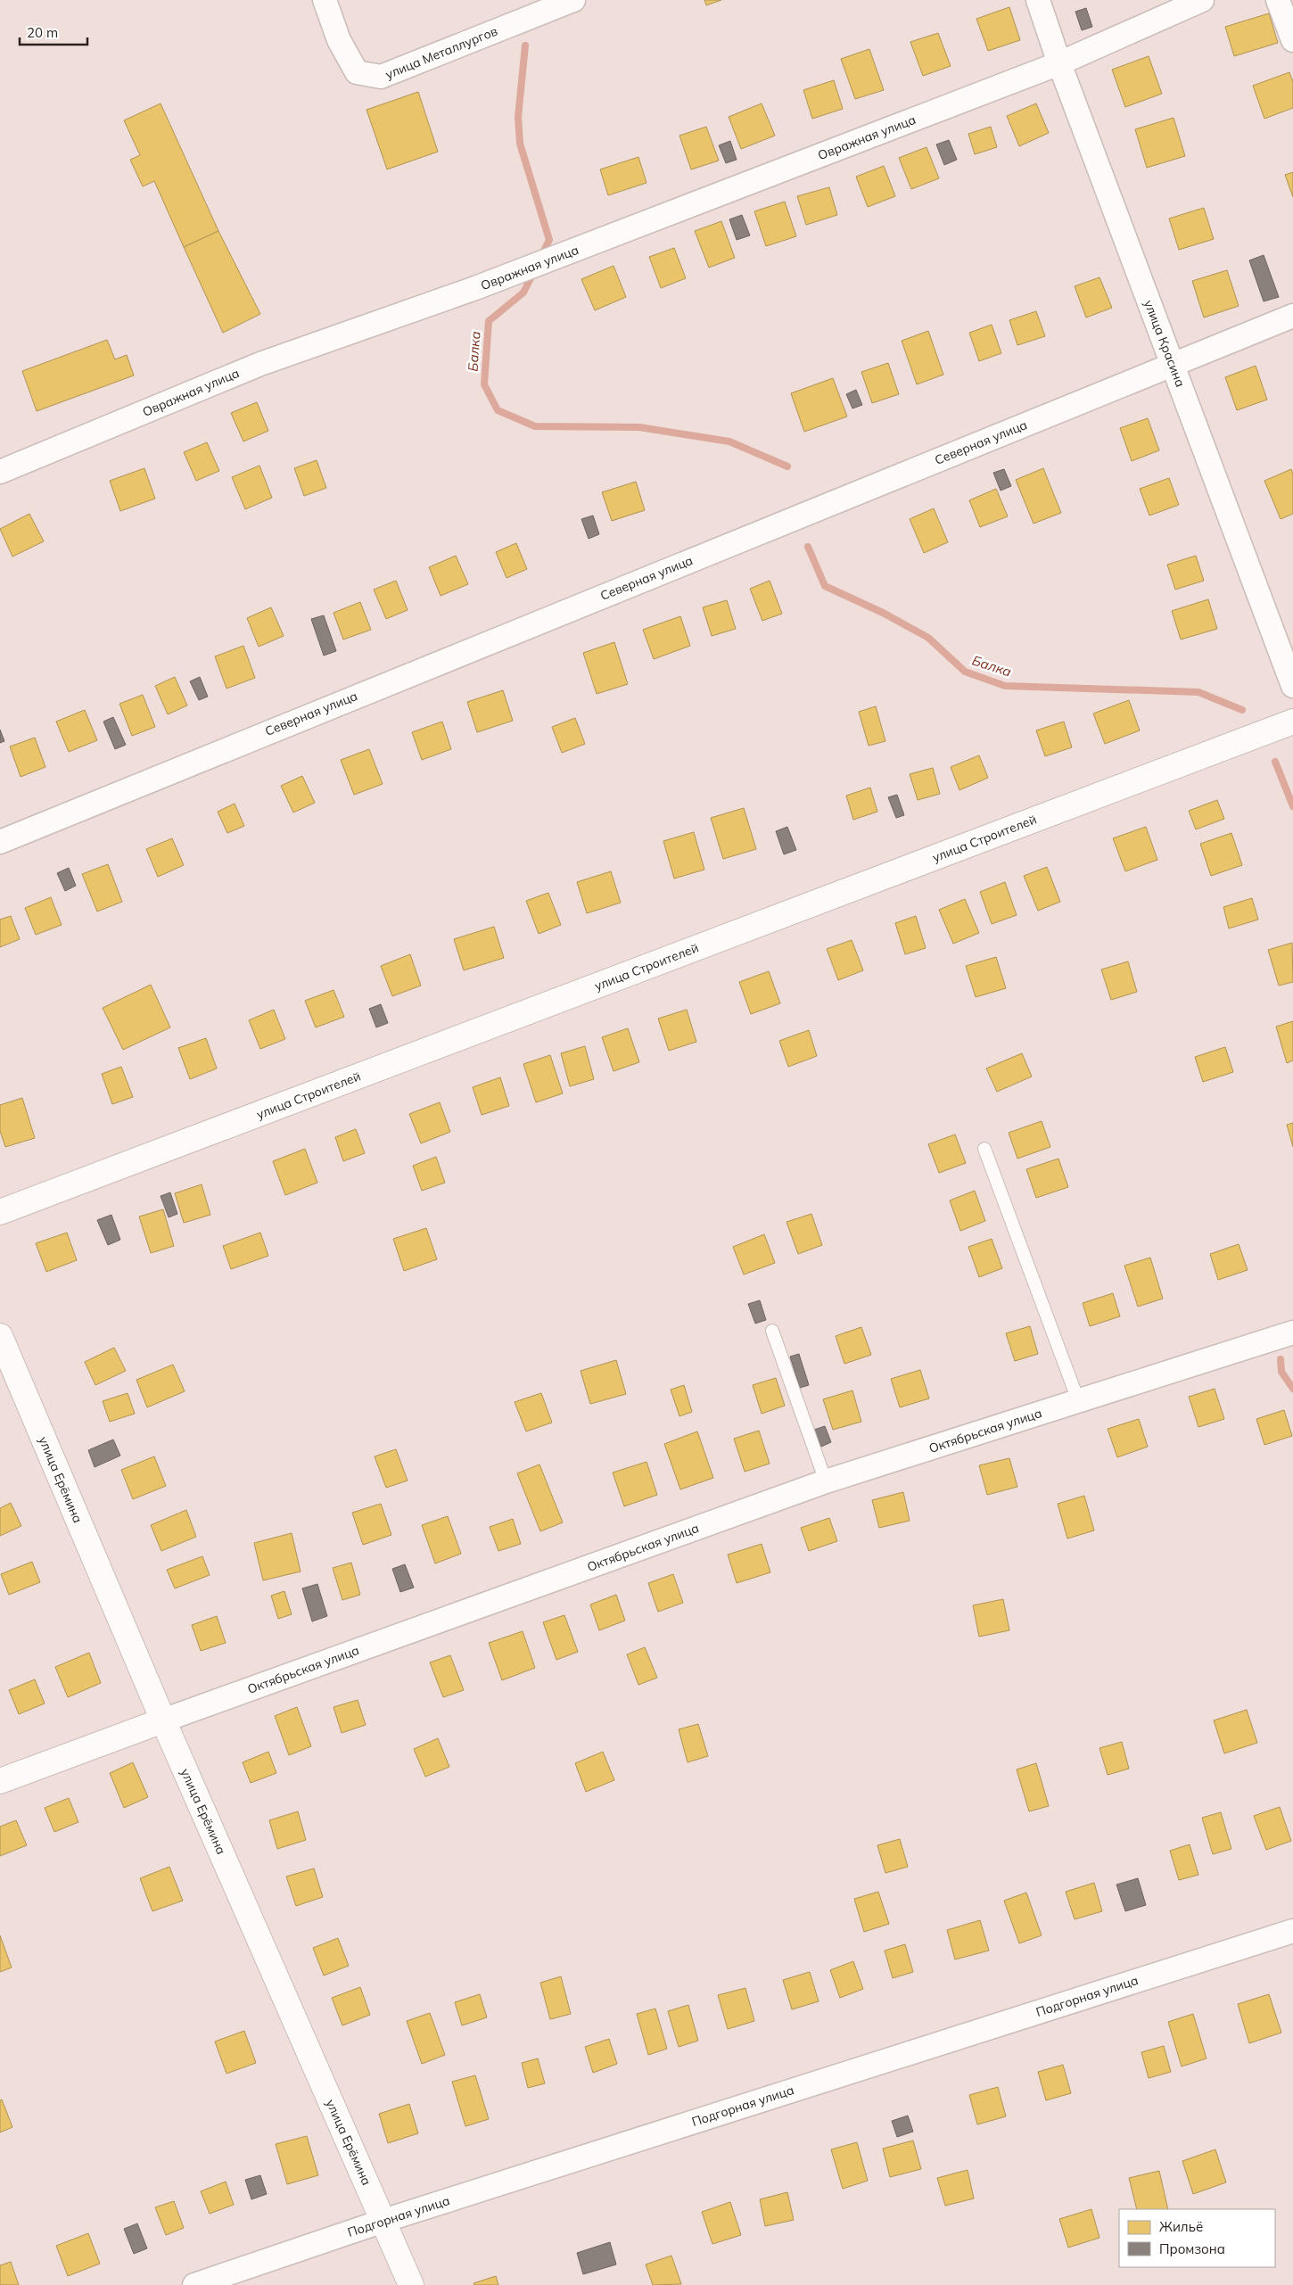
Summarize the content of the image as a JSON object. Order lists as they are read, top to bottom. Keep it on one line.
{"streets":{"street":["улица Металлургов","Овражная улица","улица Красина","Северная улица","улица Строителей","Октябрьская улица","улица Ерёмина","Подгорная улица"]},"crossings":[["Овражная улица","улица Красина"],["улица Красина","Северная улица"],["Октябрьская улица","улица Ерёмина"],["улица Ерёмина","Подгорная улица"]],"water":["Балка"],"legend":["Жильё","Промзона"],"scale_bar":"20 m"}
